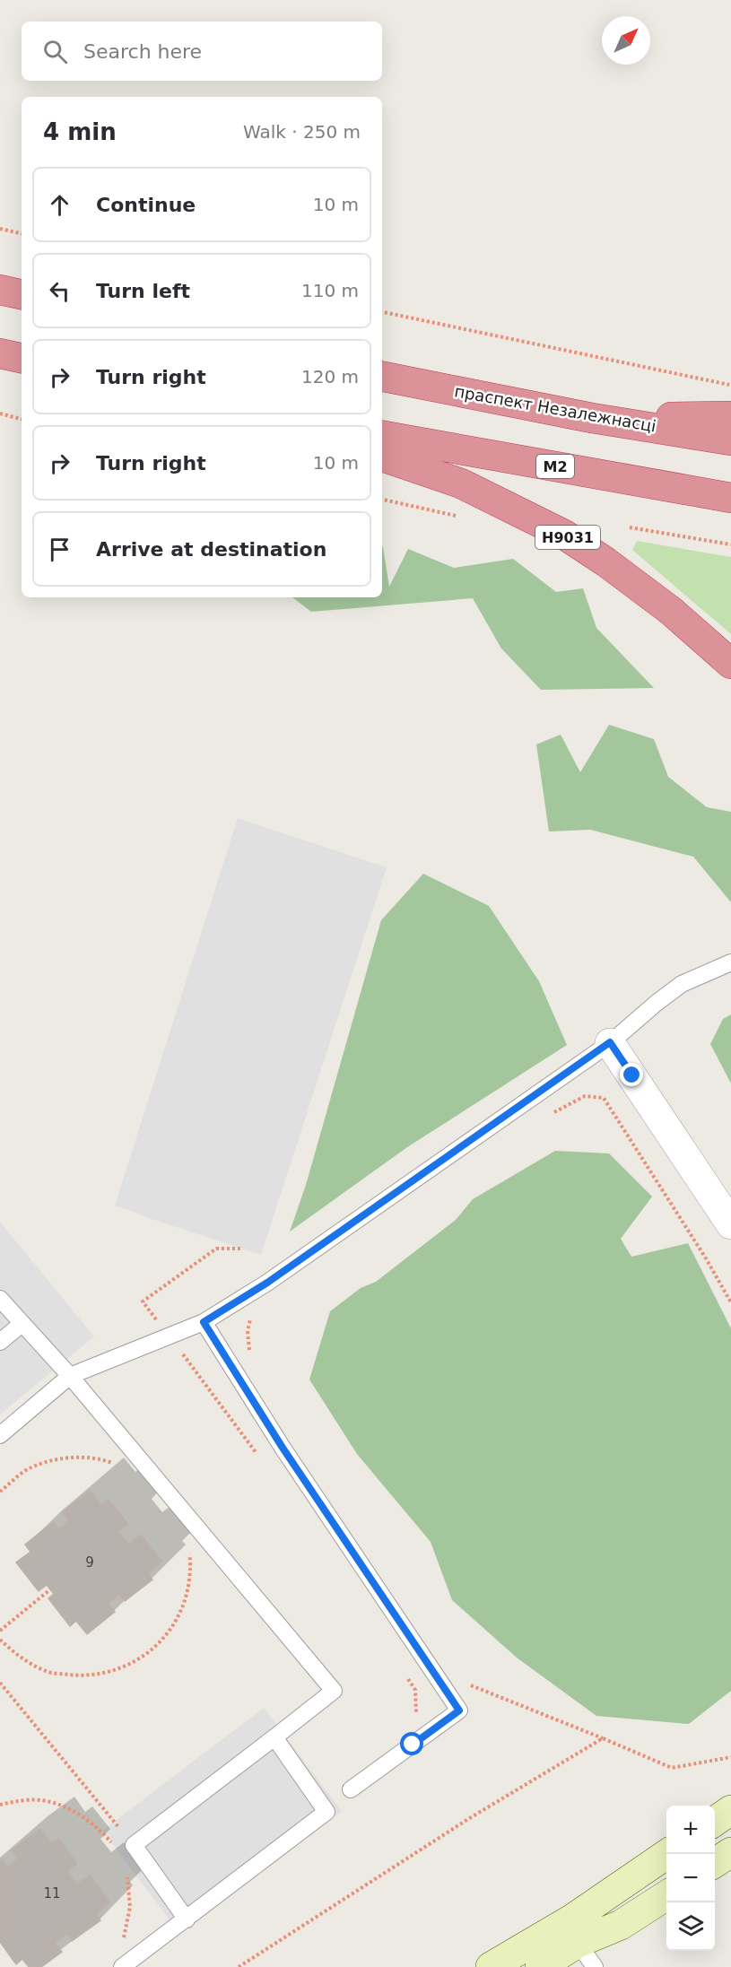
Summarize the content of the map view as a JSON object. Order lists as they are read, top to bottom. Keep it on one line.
{"streets":{"highway":["праспект Незалежнасці","М2","Н9031"]},"house_numbers":["9","11"],"north":"top right","page":{"search":"Search here","heading":["4 min","Walk · 250 m"],"list":[["Continue","10 m"],["Turn left","110 m"],["Turn right","120 m"],["Turn right","10 m"],"Arrive at destination"],"map_buttons":["+","−"]}}
